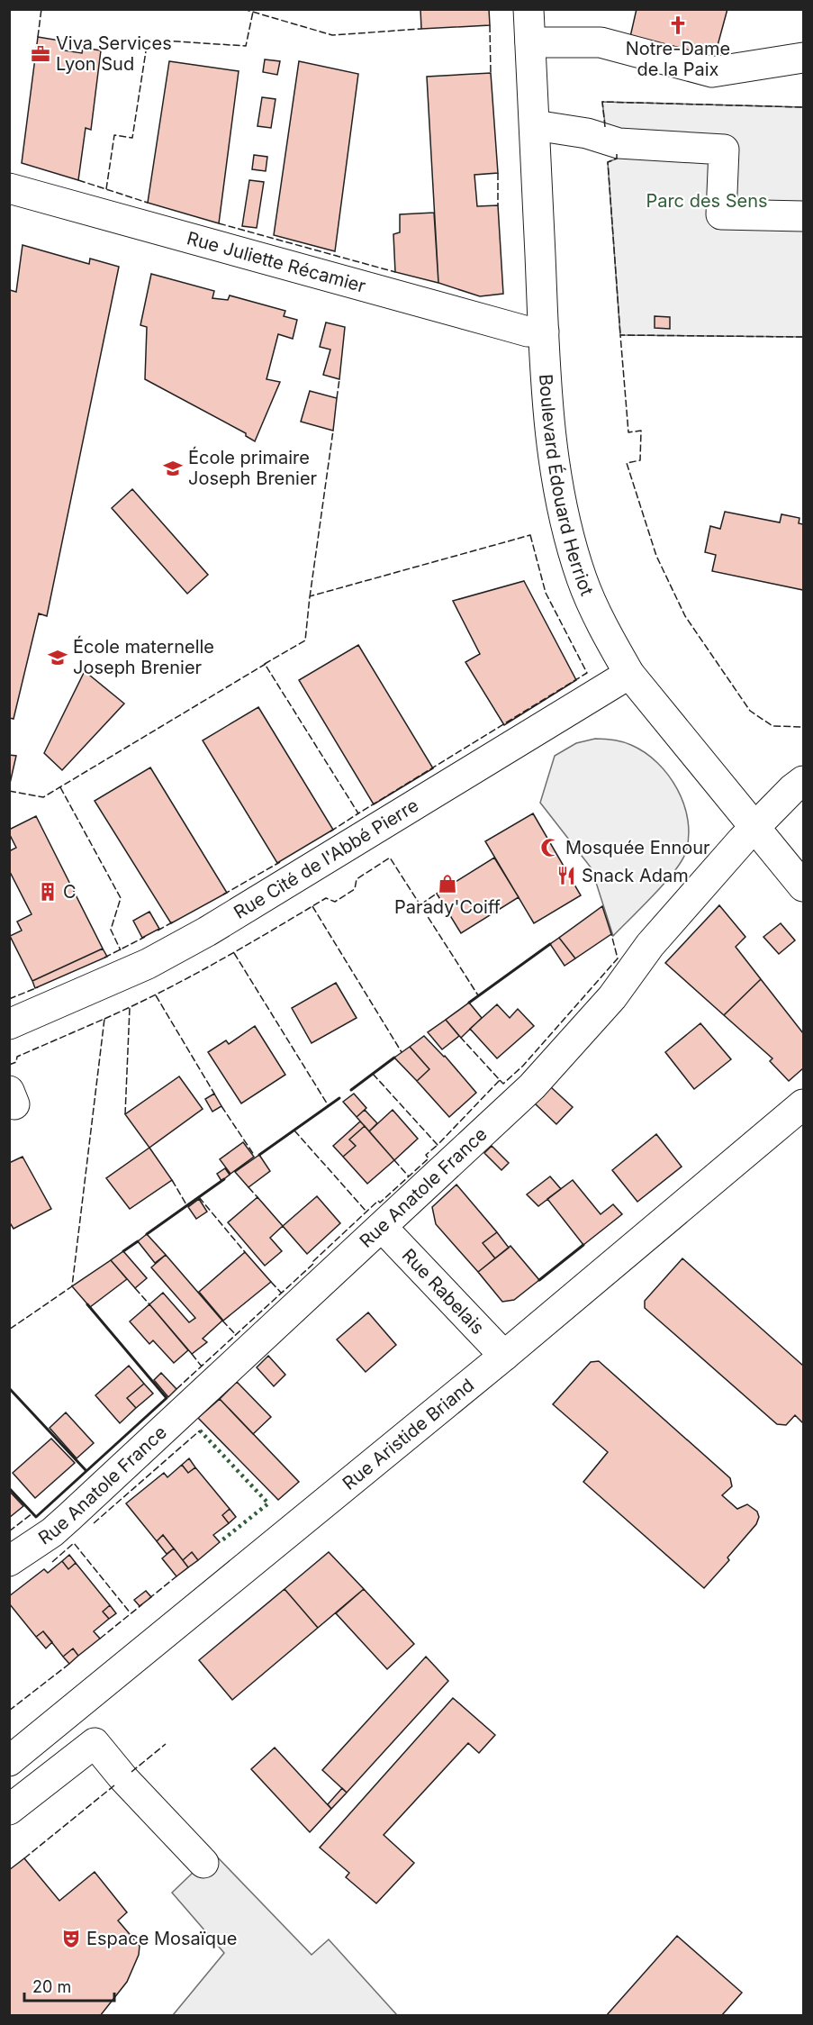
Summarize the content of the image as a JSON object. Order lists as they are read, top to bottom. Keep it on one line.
{"streets":{"street":["Rue Juliette Récamier","Boulevard Édouard Herriot","Rue Cité de l'Abbé Pierre","Rue Anatole France","Rue Rabelais","Rue Aristide Briand"]},"crossings":[["Rue Juliette Récamier","Boulevard Édouard Herriot"],["Boulevard Édouard Herriot","Rue Cité de l'Abbé Pierre"],["Boulevard Édouard Herriot","Rue Anatole France"],["Rue Anatole France","Rue Rabelais"],["Rue Rabelais","Rue Aristide Briand"]],"parks":["Parc des Sens"],"places":{"church":["Notre-Dame de la Paix"],"office":["Viva Services Lyon Sud"],"school or university":["École primaire Joseph Brenier","École maternelle Joseph Brenier"],"mosque":["Mosquée Ennour"],"restaurant":["Snack Adam"],"shop":["Parady'Coiff"],"building":["C"],"theatre":["Espace Mosaïque"]},"scale_bar":"20 m"}
